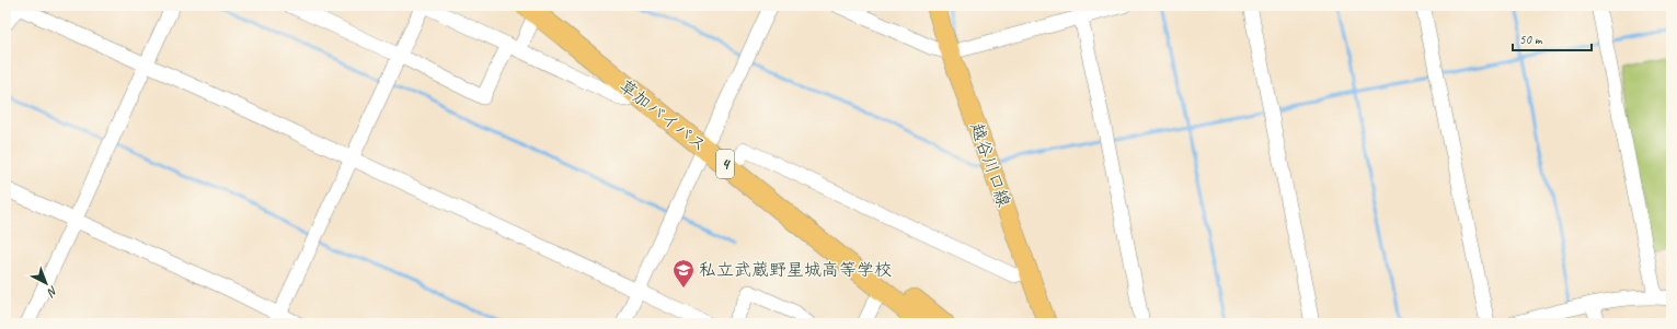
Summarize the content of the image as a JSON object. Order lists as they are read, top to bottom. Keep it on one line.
{"streets":{"highway":["草加バイパス","4"],"main road":["越谷川口線"]},"places":{"school or university":["私立武蔵野星城高等学校"]},"scale_bar":"50 m","north":"bottom right"}
